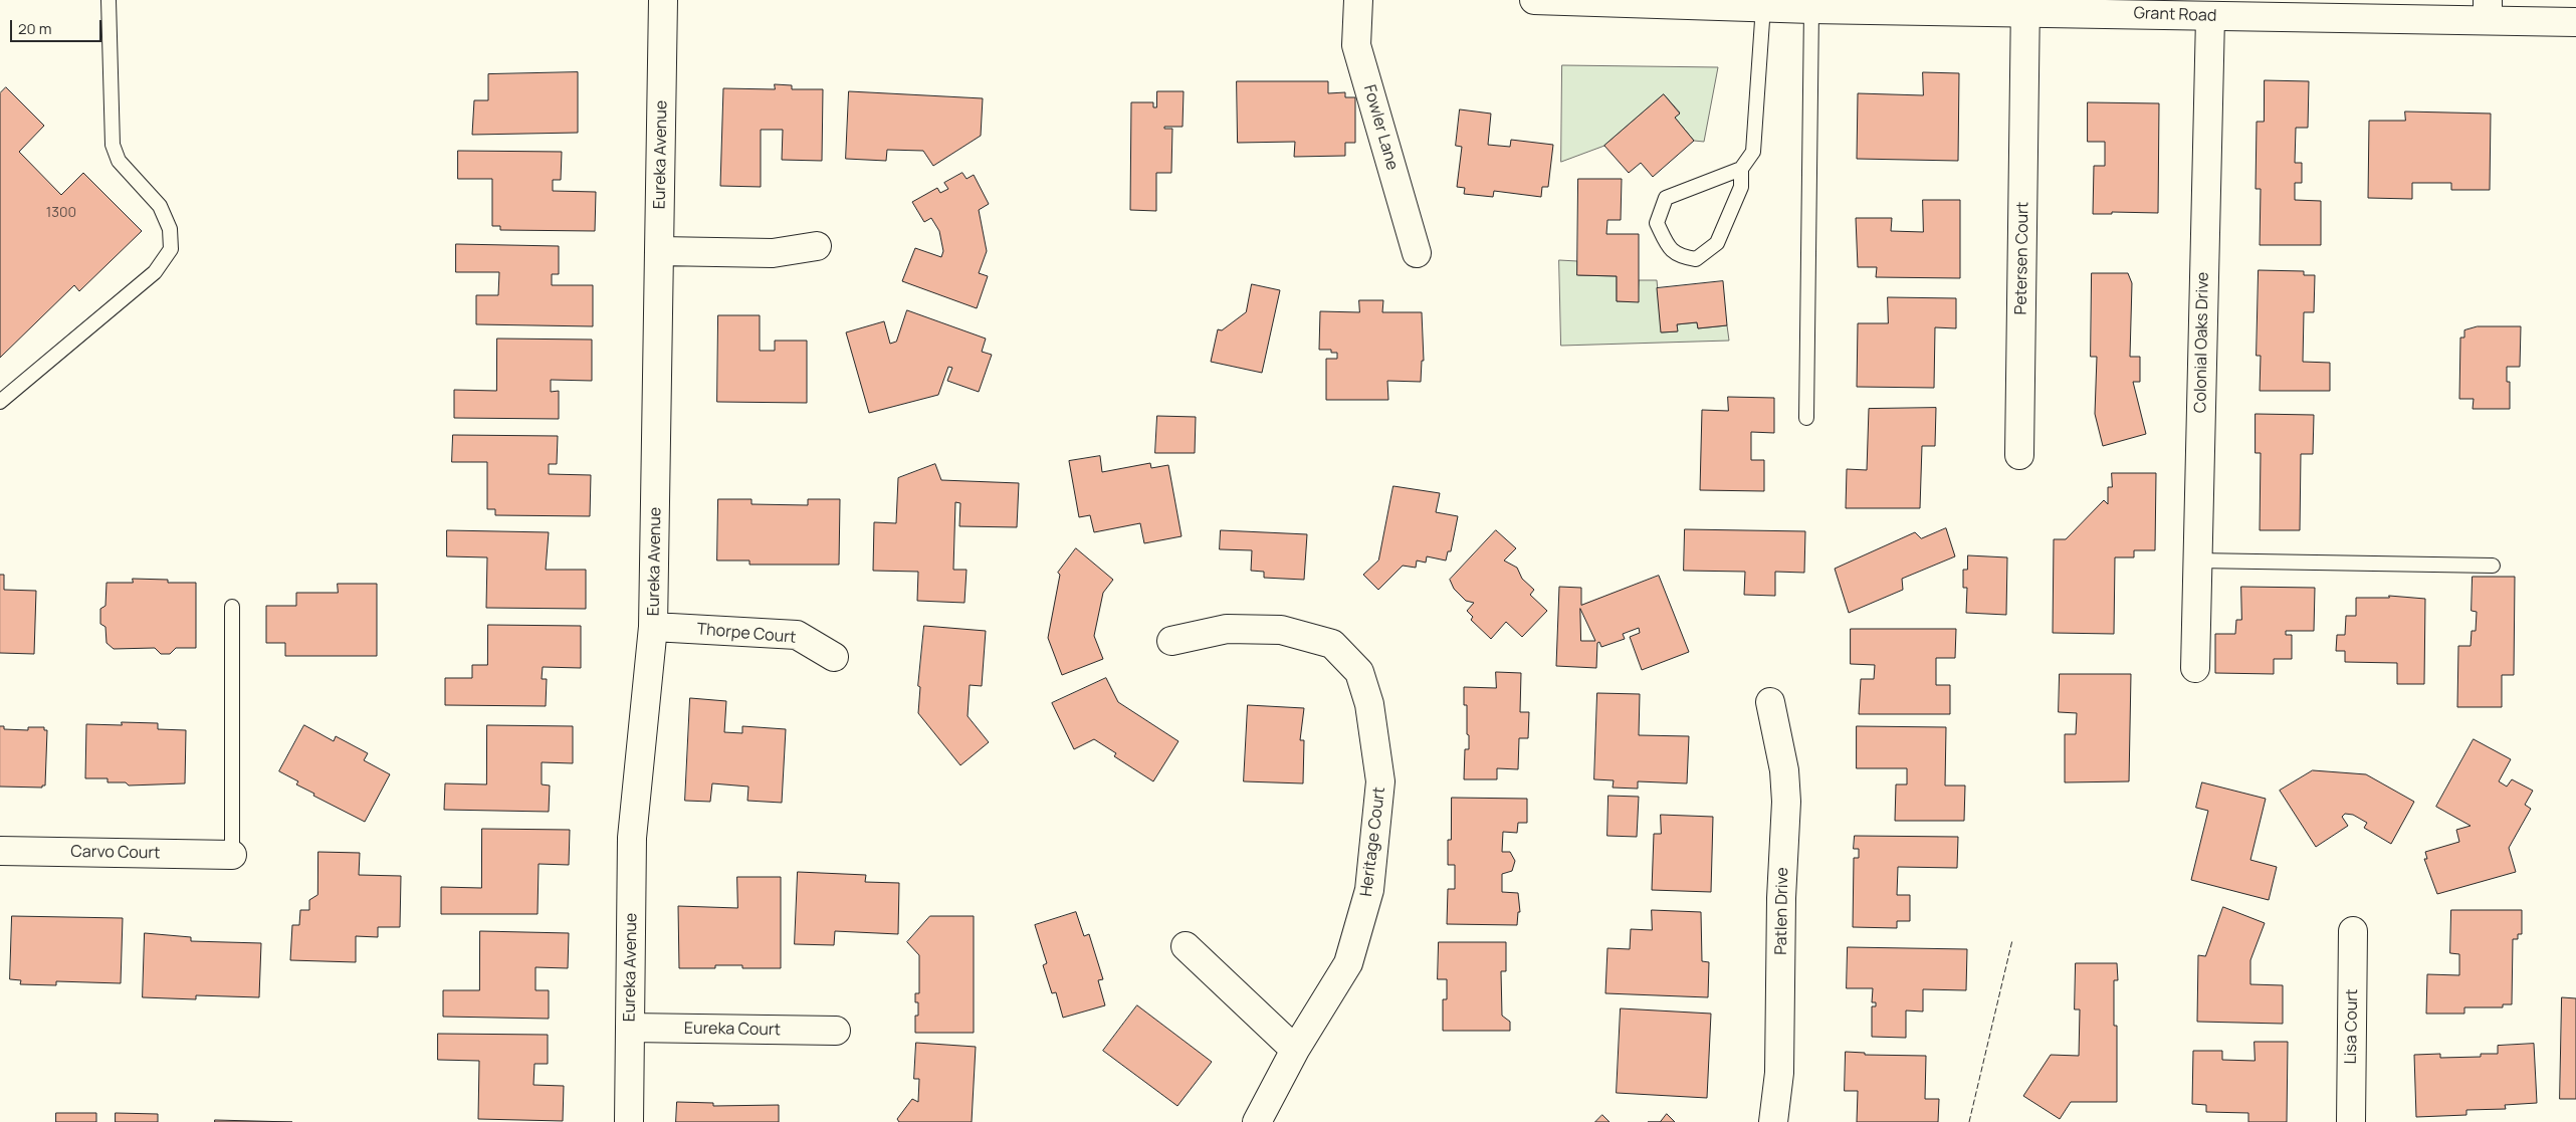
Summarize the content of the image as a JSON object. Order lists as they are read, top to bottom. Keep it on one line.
{"streets":{"street":["Grant Road","Fowler Lane","Eureka Avenue","Petersen Court","Colonial Oaks Drive","Thorpe Court","Heritage Court","Carvo Court","Patlen Drive","Lisa Court","Eureka Court"]},"crossings":[["Grant Road","Petersen Court"],["Grant Road","Colonial Oaks Drive"],["Eureka Avenue","Thorpe Court"],["Eureka Avenue","Eureka Court"]],"house_numbers":["1300"],"scale_bar":"20 m"}
